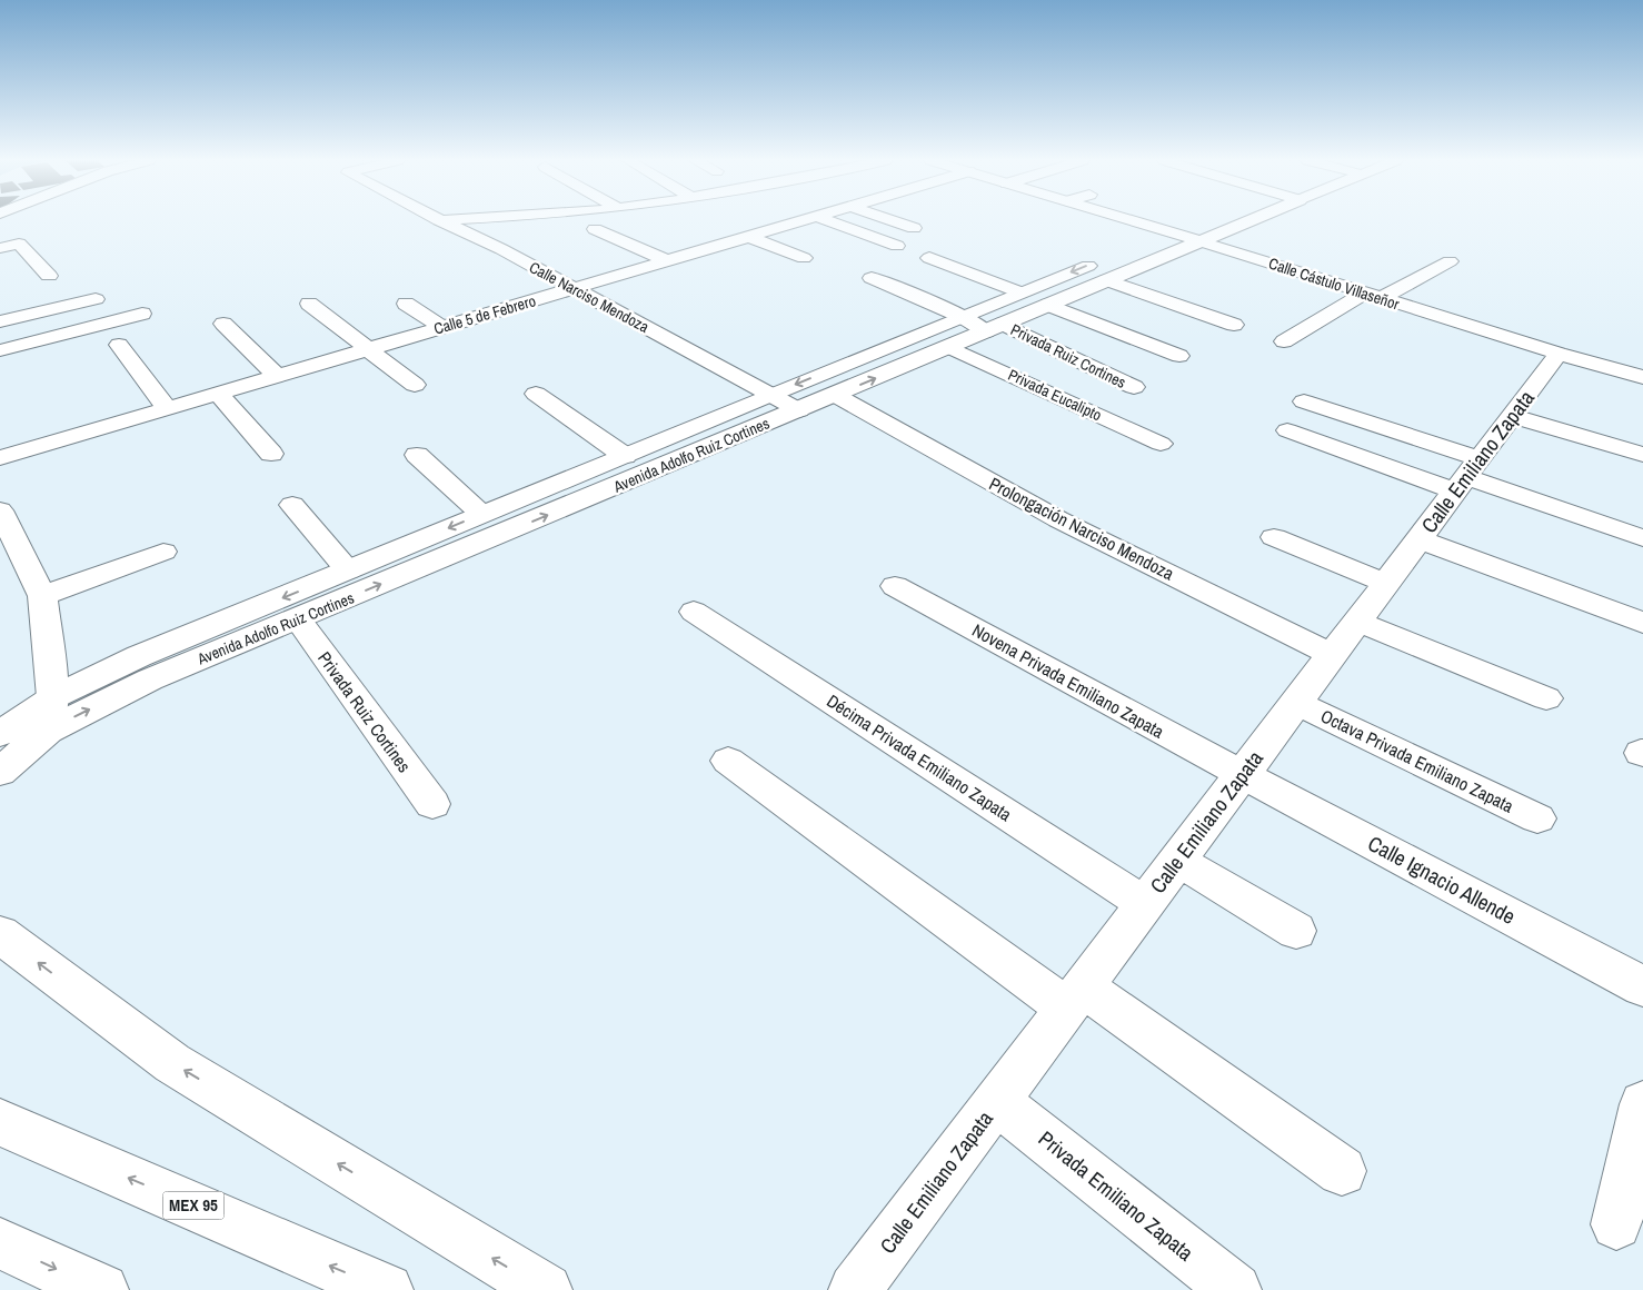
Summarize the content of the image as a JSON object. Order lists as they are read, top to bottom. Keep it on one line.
{"streets":{"main road":["Calle Cástulo Villaseñor","Calle Narciso Mendoza","Calle 5 de Febrero","Privada Ruiz Cortines","Privada Eucalipto","Avenida Adolfo Ruiz Cortines","Calle Emiliano Zapata","Prolongación Narciso Mendoza","Novena Privada Emiliano Zapata","Décima Privada Emiliano Zapata","Octava Privada Emiliano Zapata","Calle Ignacio Allende","Privada Emiliano Zapata","MEX 95"]},"crossings":[["Calle Cástulo Villaseñor","Avenida Adolfo Ruiz Cortines"],["Calle Cástulo Villaseñor","Calle Emiliano Zapata"],["Calle Narciso Mendoza","Calle 5 de Febrero"],["Calle Narciso Mendoza","Avenida Adolfo Ruiz Cortines"],["Privada Ruiz Cortines","Avenida Adolfo Ruiz Cortines"],["Privada Eucalipto","Avenida Adolfo Ruiz Cortines"],["Avenida Adolfo Ruiz Cortines","Prolongación Narciso Mendoza"],["Calle Emiliano Zapata","Prolongación Narciso Mendoza"],["Calle Emiliano Zapata","Novena Privada Emiliano Zapata"],["Calle Emiliano Zapata","Décima Privada Emiliano Zapata"],["Calle Emiliano Zapata","Octava Privada Emiliano Zapata"],["Calle Emiliano Zapata","Calle Ignacio Allende"],["Calle Emiliano Zapata","Privada Emiliano Zapata"],["Novena Privada Emiliano Zapata","Calle Ignacio Allende"]]}
